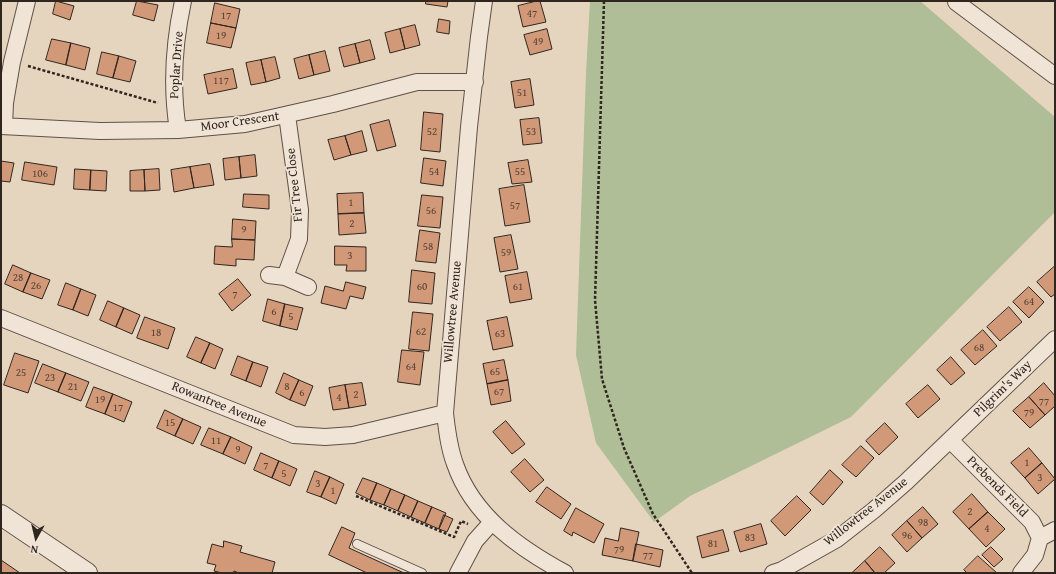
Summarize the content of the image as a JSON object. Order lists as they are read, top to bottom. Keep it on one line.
{"streets":{"street":["Poplar Drive","Moor Crescent","Fir Tree Close","Willowtree Avenue","Pilgrim's Way","Rowantree Avenue","Prebends Field"]},"crossings":[["Poplar Drive","Moor Crescent"],["Moor Crescent","Fir Tree Close"],["Moor Crescent","Willowtree Avenue"],["Willowtree Avenue","Pilgrim's Way"],["Willowtree Avenue","Rowantree Avenue"],["Willowtree Avenue","Prebends Field"],["Pilgrim's Way","Prebends Field"]],"house_numbers":["47","17","19","49","117","51","52","53","54","55","106","1","57","56","2","9","58","59","3","28","26","60","61","7","64","6","5","62","18","63","68","64","65","25","23","21","8","67","6","2","4","19","77","17","79","15","11","9","1","7","5","3","3","1","2","98","4","96","83","81","79","77"],"north":"bottom"}
